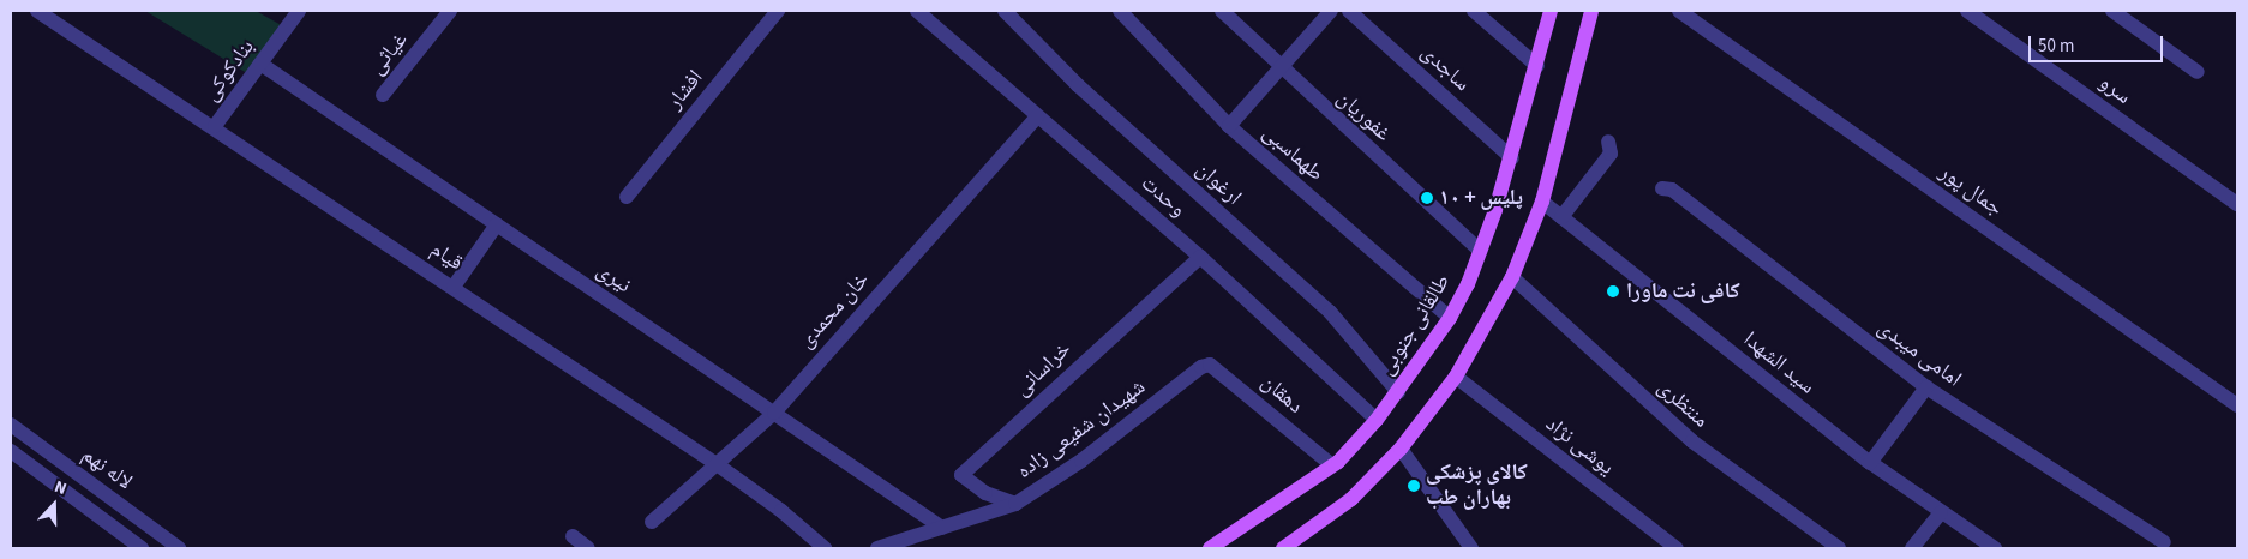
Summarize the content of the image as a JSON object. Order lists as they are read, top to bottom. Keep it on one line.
{"streets":{"main road":["طالقانی جنوبی"],"street":["غیاثی","ساجدی","بنادکوکی","افشار","سرو","غفوریان","طهماسبی","ارغوان","جمال پور","وحدت","قیام","نیری","خان محمدی","امامی میبدی","سید الشهدا","خراسانی","دهقان","منتظری","شهیدان شفیعی زاده","یوشی نژاد","لاله نهم"]},"crossings":[["ساجدی","طالقانی جنوبی"],["بنادکوکی","قیام"],["بنادکوکی","نیری"],["غفوریان","طالقانی جنوبی"],["طهماسبی","طالقانی جنوبی"],["ارغوان","طالقانی جنوبی"],["وحدت","خان محمدی"],["وحدت","طالقانی جنوبی"],["وحدت","خراسانی"],["قیام","خان محمدی"],["نیری","خان محمدی"],["نیری","شهیدان شفیعی زاده"],["طالقانی جنوبی","دهقان"],["خراسانی","شهیدان شفیعی زاده"],["دهقان","شهیدان شفیعی زاده"]],"places":["پلیس + ۱۰","کافی نت ماورا","کالای پزشکی بهاران طب"],"scale_bar":"50 m","north":"top"}
